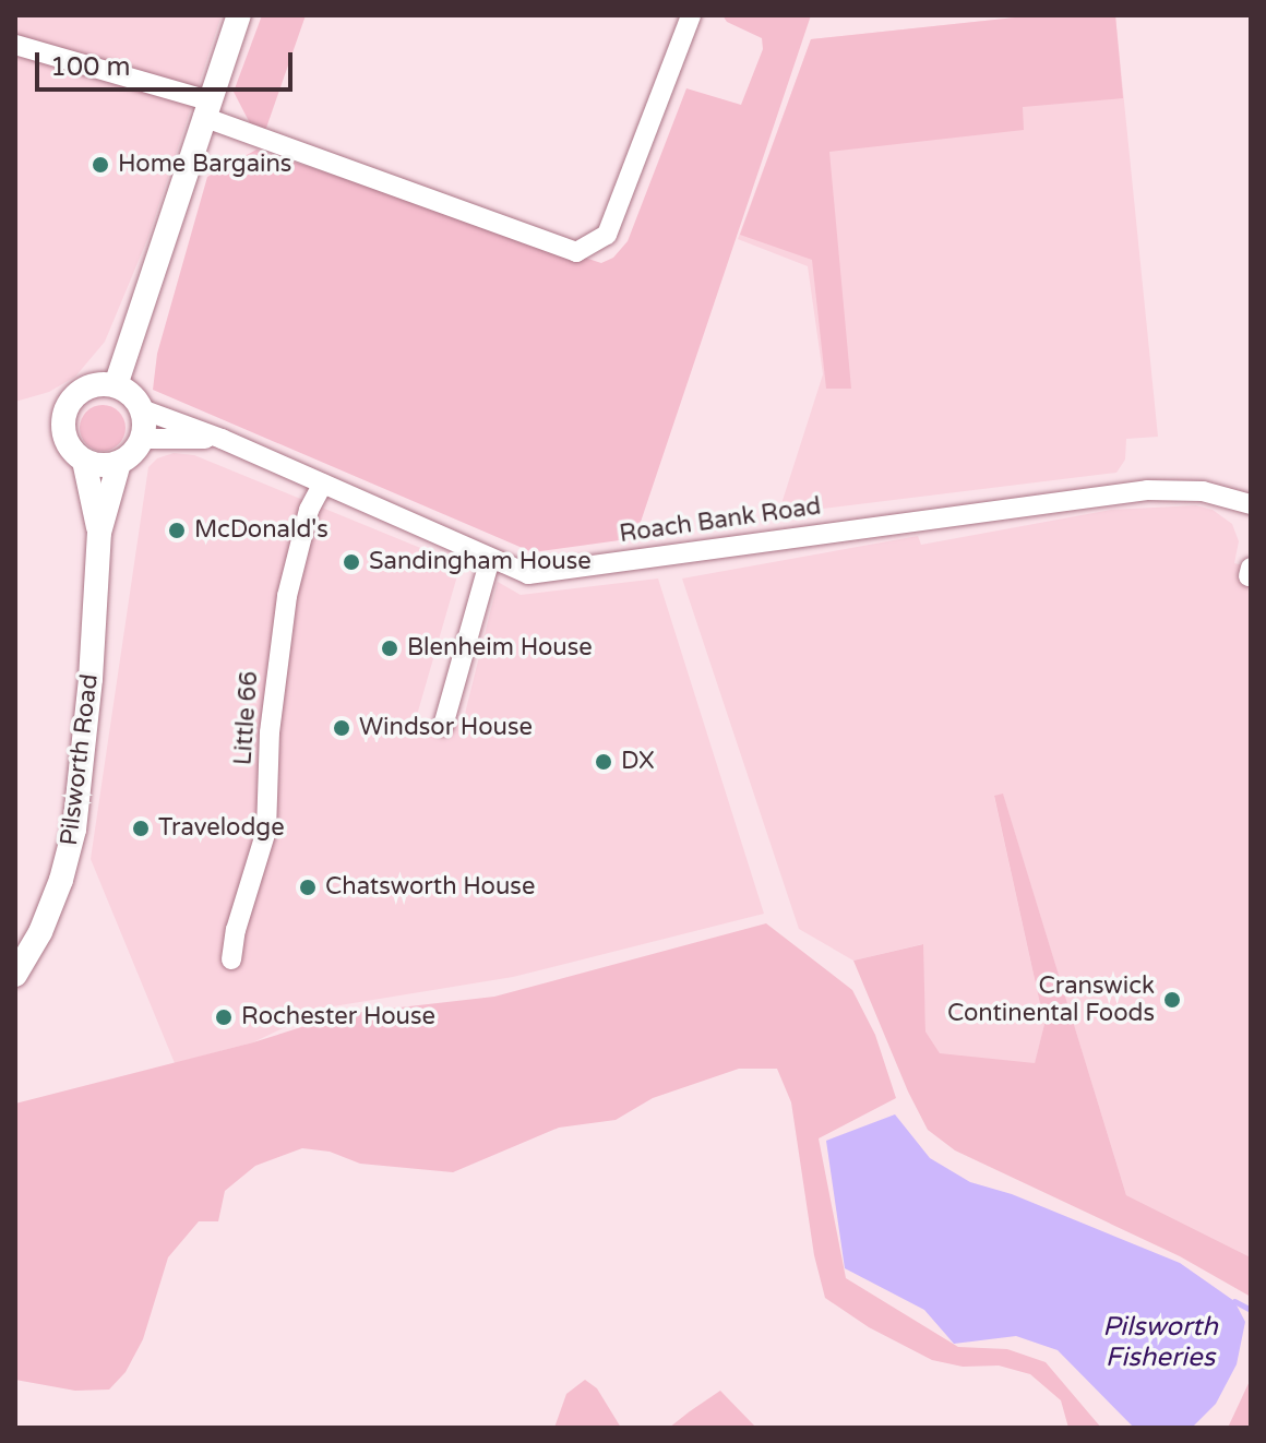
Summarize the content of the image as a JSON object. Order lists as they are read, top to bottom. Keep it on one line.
{"streets":{"street":["Roach Bank Road","Little 66","Pilsworth Road"]},"crossings":[["Roach Bank Road","Little 66"],["Roach Bank Road","Pilsworth Road"]],"water":["Pilsworth Fisheries"],"places":["Home Bargains","McDonald's","Sandingham House","Blenheim House","Windsor House","DX","Travelodge","Chatsworth House","Cranswick Continental Foods","Rochester House"],"scale_bar":"100 m"}
